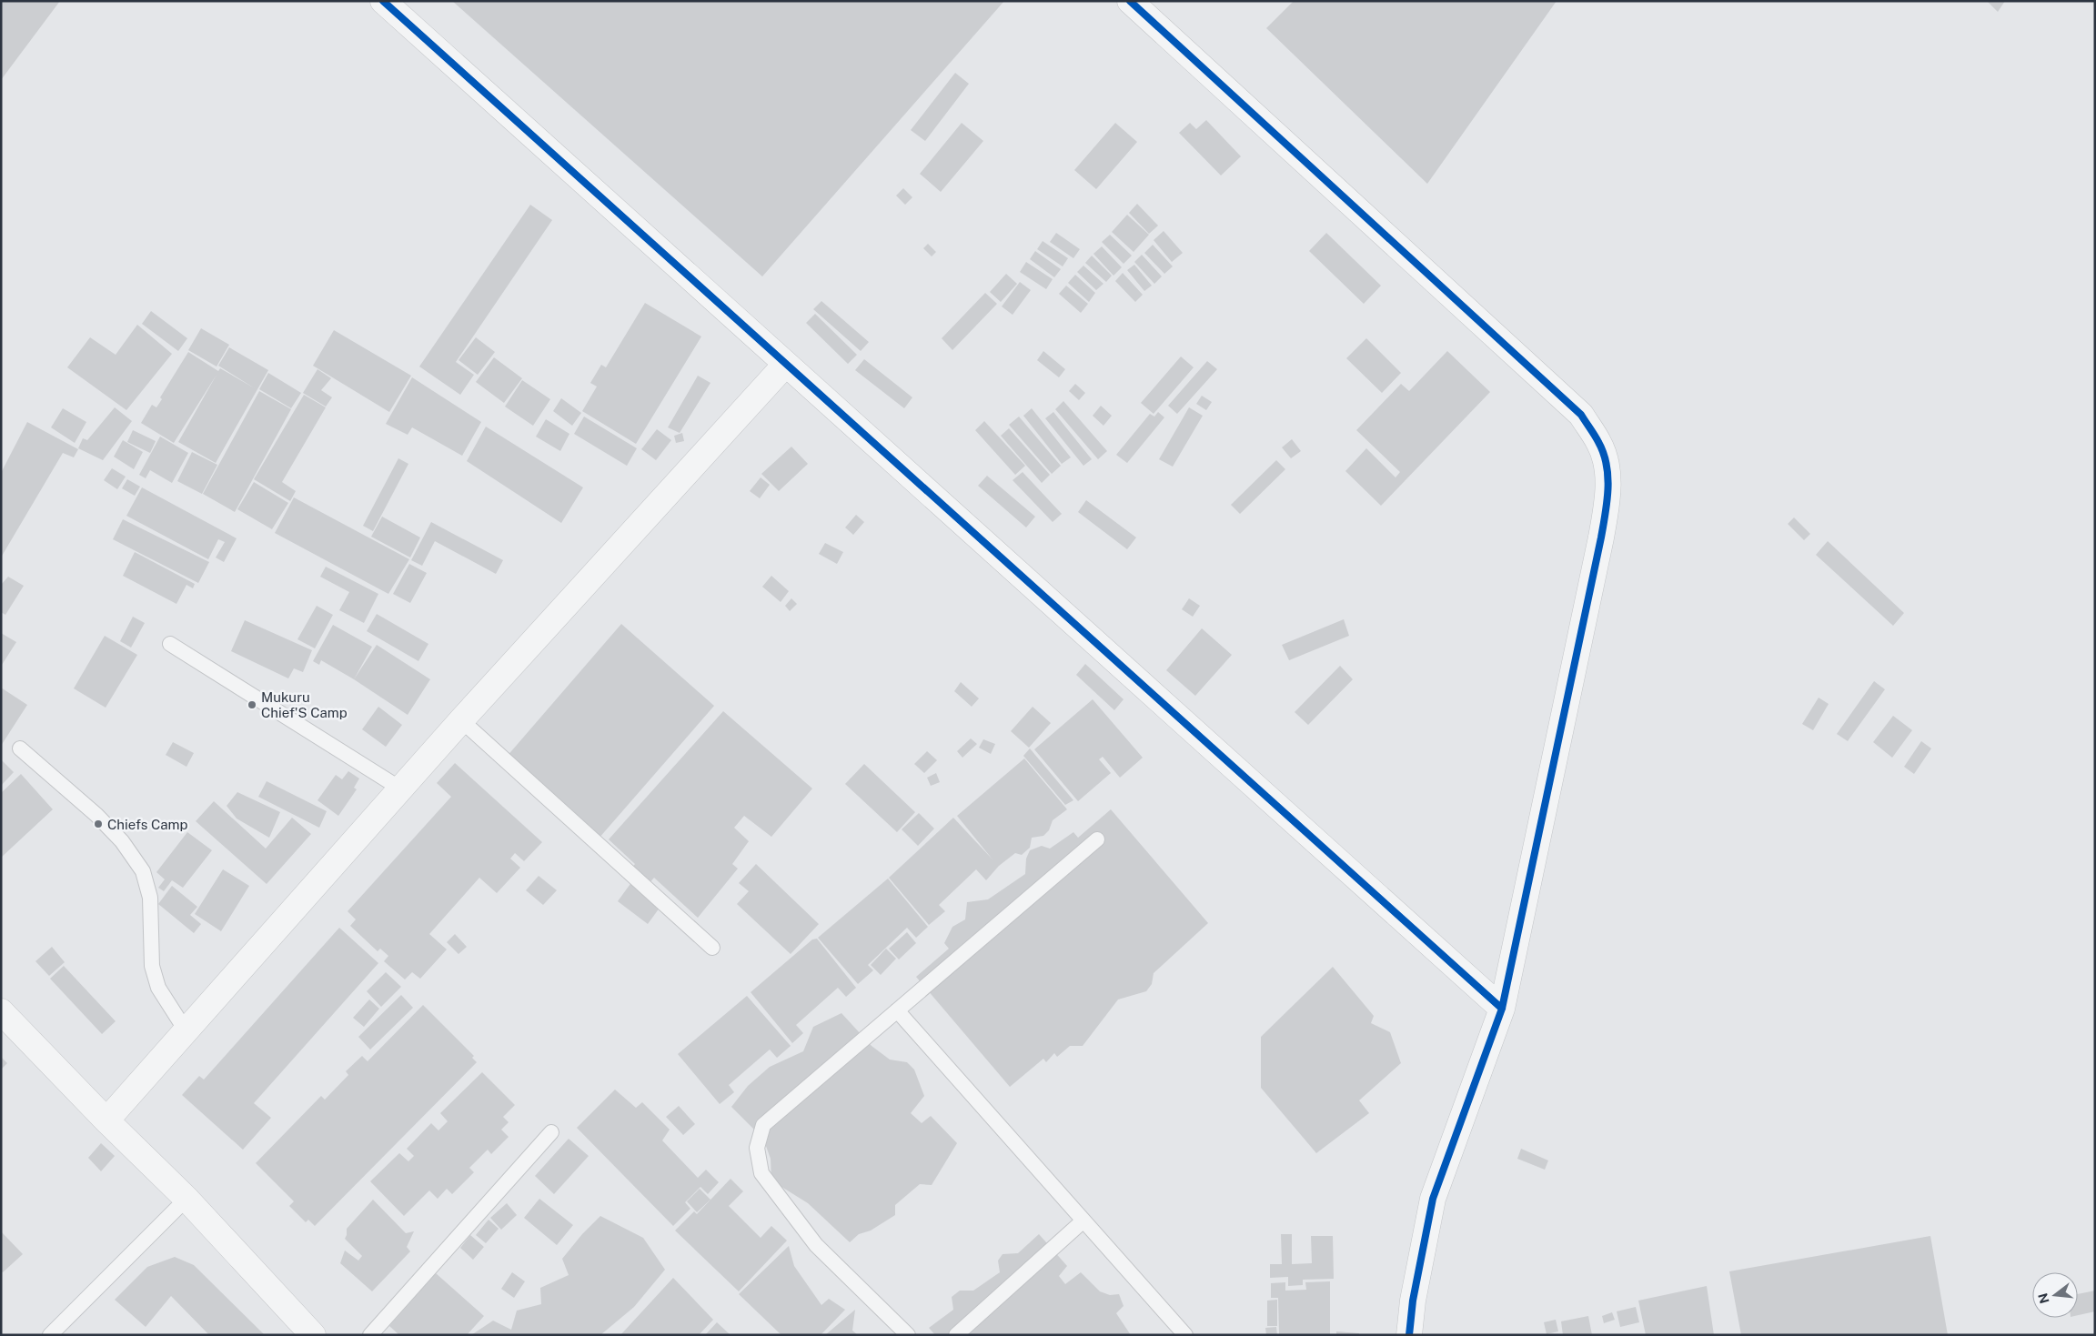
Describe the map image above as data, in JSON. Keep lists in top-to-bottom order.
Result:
{
  "places": ["Mukuru Chief'S Camp", "Chiefs Camp"],
  "north": "left"
}
